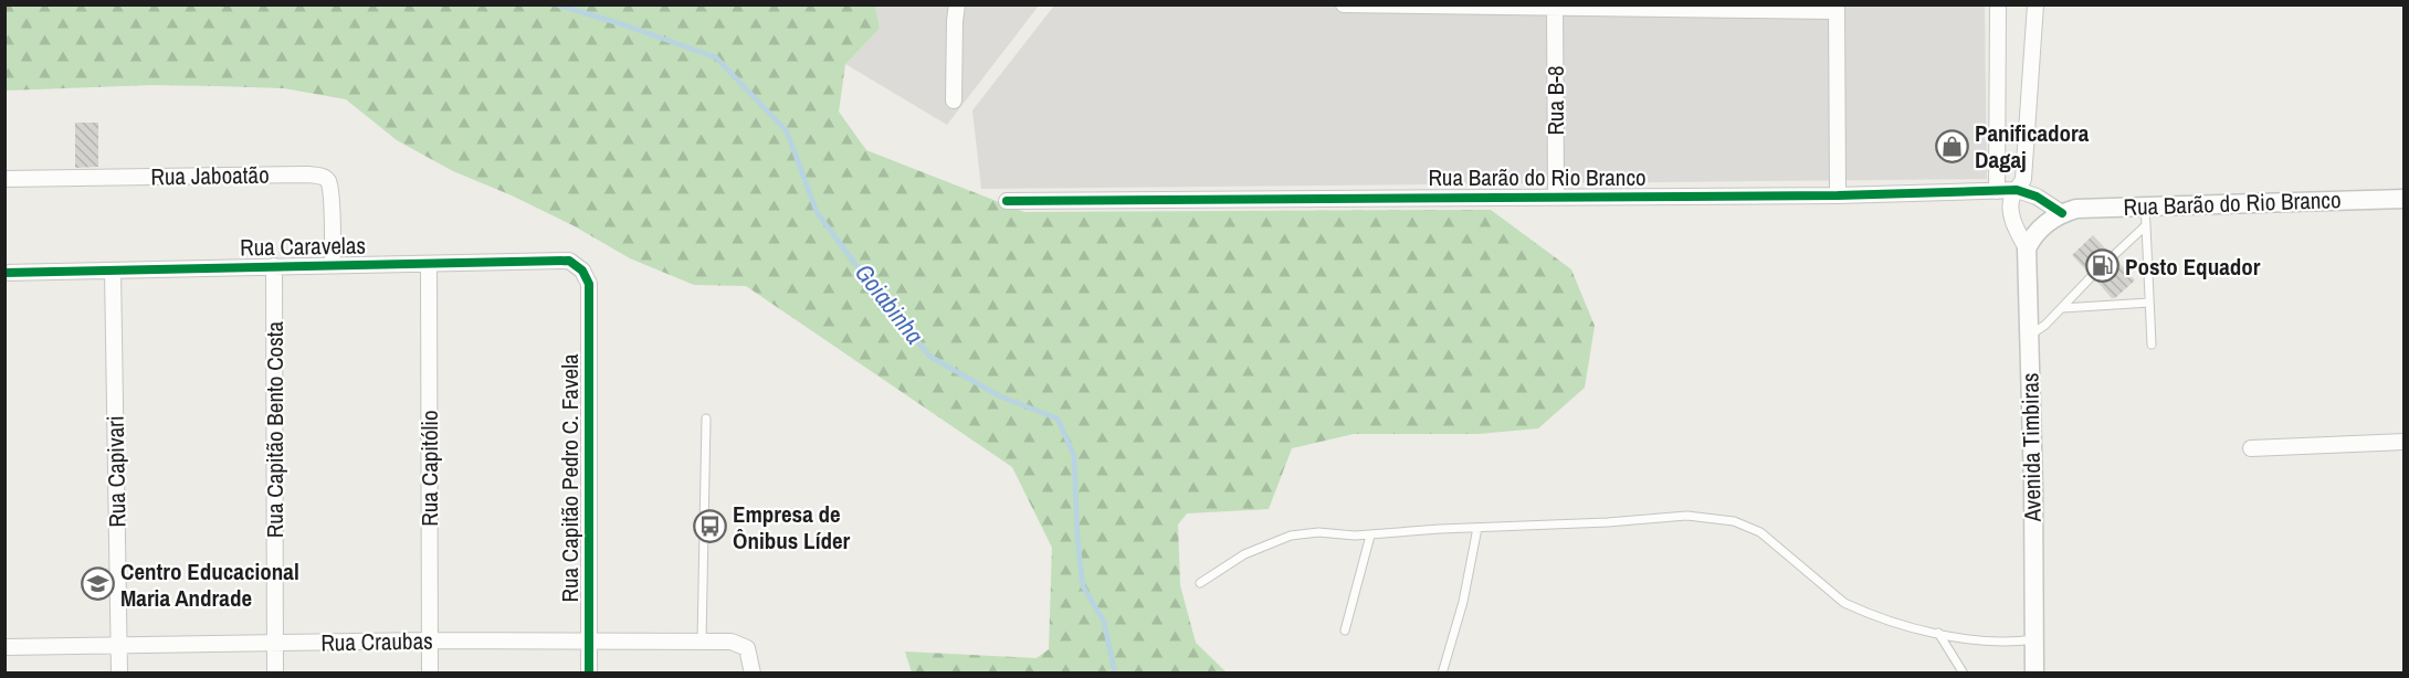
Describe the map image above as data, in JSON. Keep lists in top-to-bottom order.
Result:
{
  "streets": {
    "street": [
      "Rua B-8",
      "Rua Jaboatão",
      "Rua Barão do Rio Branco",
      "Rua Caravelas",
      "Rua Capitão Bento Costa",
      "Avenida Timbiras",
      "Rua Capitólio",
      "Rua Capivari",
      "Rua Capitão Pedro C. Favela",
      "Rua Craubas"
    ]
  },
  "crossings": [
    ["Rua B-8", "Rua Barão do Rio Branco"],
    ["Rua Jaboatão", "Rua Caravelas"],
    ["Rua Barão do Rio Branco", "Avenida Timbiras"],
    ["Rua Caravelas", "Rua Capitão Bento Costa"],
    ["Rua Caravelas", "Rua Capitólio"],
    ["Rua Caravelas", "Rua Capivari"],
    ["Rua Caravelas", "Rua Capitão Pedro C. Favela"],
    ["Rua Capitão Bento Costa", "Rua Craubas"],
    ["Rua Capitólio", "Rua Craubas"],
    ["Rua Capivari", "Rua Craubas"],
    ["Rua Capitão Pedro C. Favela", "Rua Craubas"]
  ],
  "water": ["Goiabinha"],
  "places": {
    "shop": ["Panificadora Dagaj"],
    "fuel station": ["Posto Equador"],
    "bus stop": ["Empresa de Ônibus Líder"],
    "school or university": ["Centro Educacional Maria Andrade"]
  }
}
